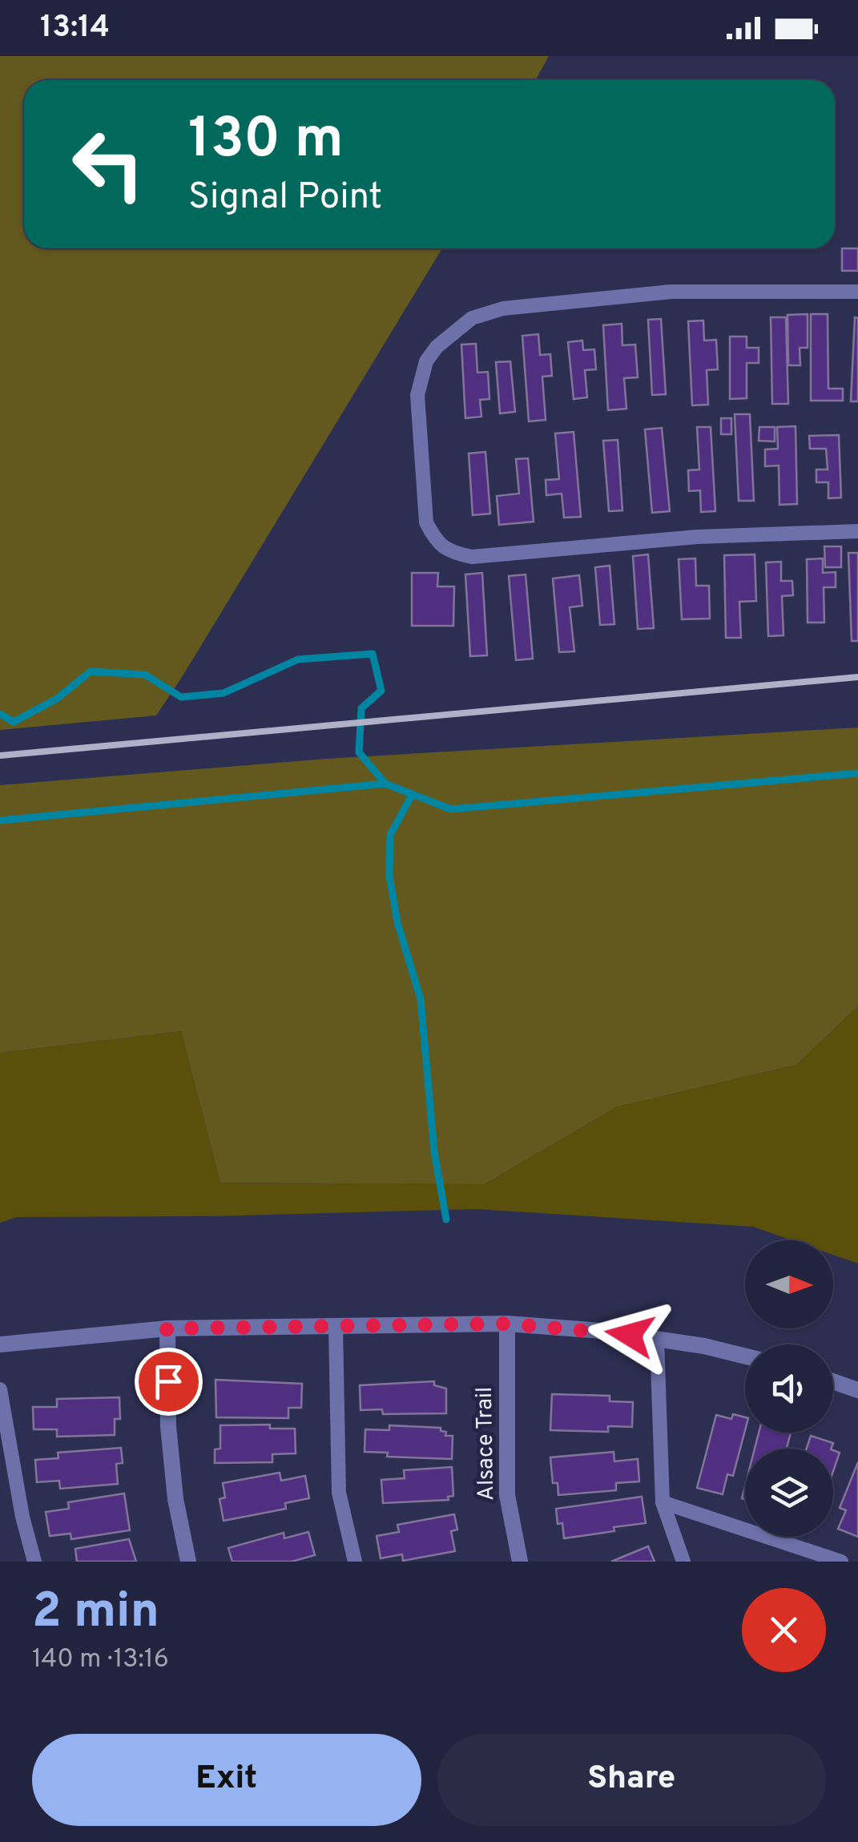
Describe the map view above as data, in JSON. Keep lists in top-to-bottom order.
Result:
{
  "streets": {
    "street": ["Alsace Trail"]
  },
  "north": "right",
  "page": {
    "status": "13:14",
    "turn": ["130 m", "Signal Point"],
    "heading": ["2 min", "140 m · 13:16"],
    "buttons": ["Exit", "Share"]
  }
}
